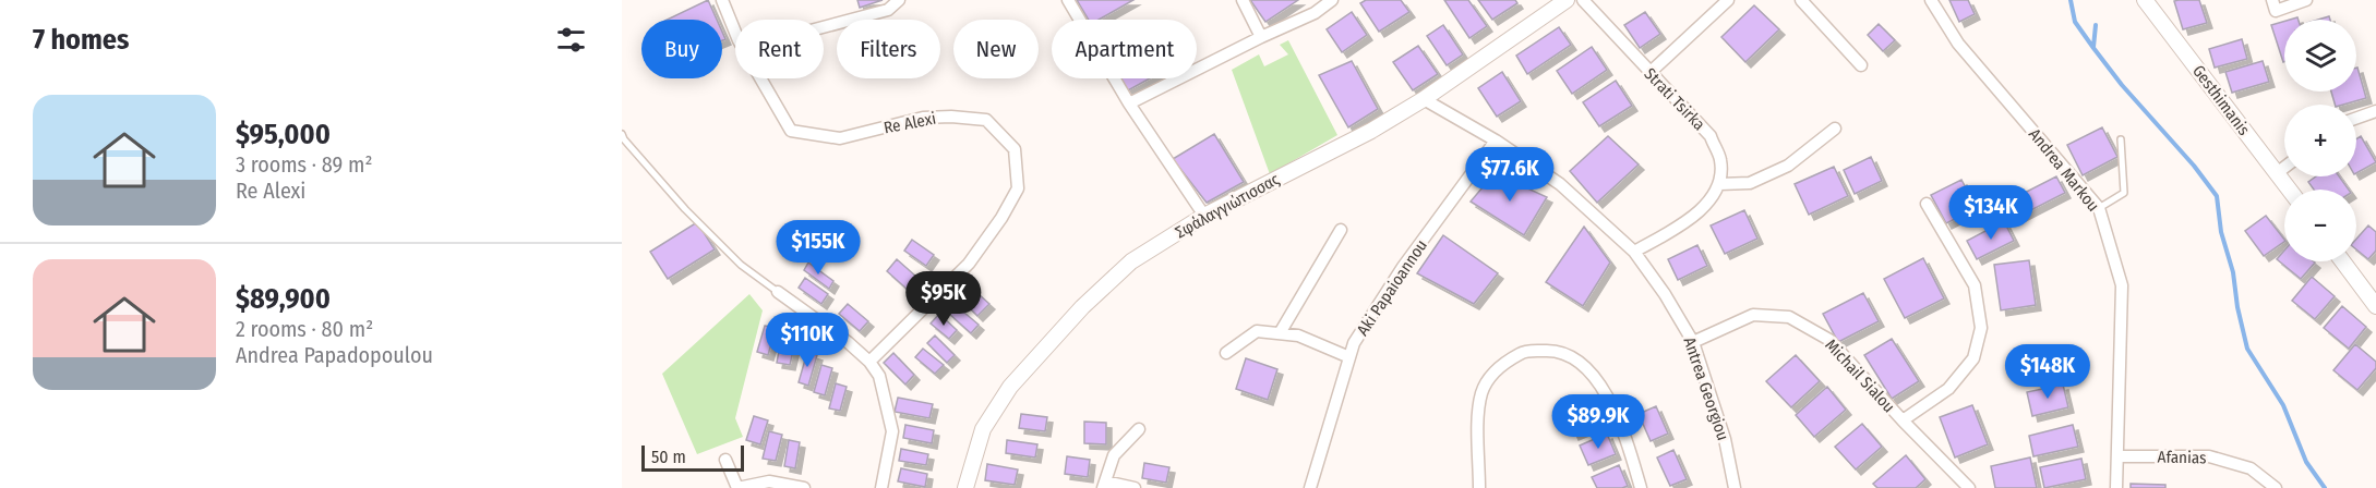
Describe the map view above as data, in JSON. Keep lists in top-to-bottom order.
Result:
{
  "streets": {
    "street": [
      "Strati Tsirka",
      "Gesthimanis",
      "Re Alexi",
      "Andrea Markou",
      "Σφάλαγγιώτισσας",
      "Aki Papaioannou",
      "Michail Sialou",
      "Antrea Georgiou",
      "Afanias"
    ]
  },
  "crossings": [
    ["Andrea Markou", "Afanias"],
    ["Σφάλαγγιώτισσας", "Antrea Georgiou"],
    ["Aki Papaioannou", "Antrea Georgiou"],
    ["Michail Sialou", "Antrea Georgiou"]
  ],
  "scale_bar": "50 m",
  "page": {
    "heading": "7 homes",
    "map_buttons": ["+", "−"],
    "chip": [
      "Buy",
      "Rent",
      "Filters",
      "New",
      "Apartment"
    ],
    "list": [
      {
        "name": "$95,000",
        "note": "3 rooms · 89 m² · Re Alexi"
      },
      {
        "name": "$89,900",
        "note": "2 rooms · 80 m² · Andrea Papadopoulou"
      }
    ],
    "price": [
      "$77.6K",
      "$134K",
      "$155K",
      "$95K",
      "$110K",
      "$148K",
      "$89.9K"
    ],
    "scale": "50 m"
  }
}
